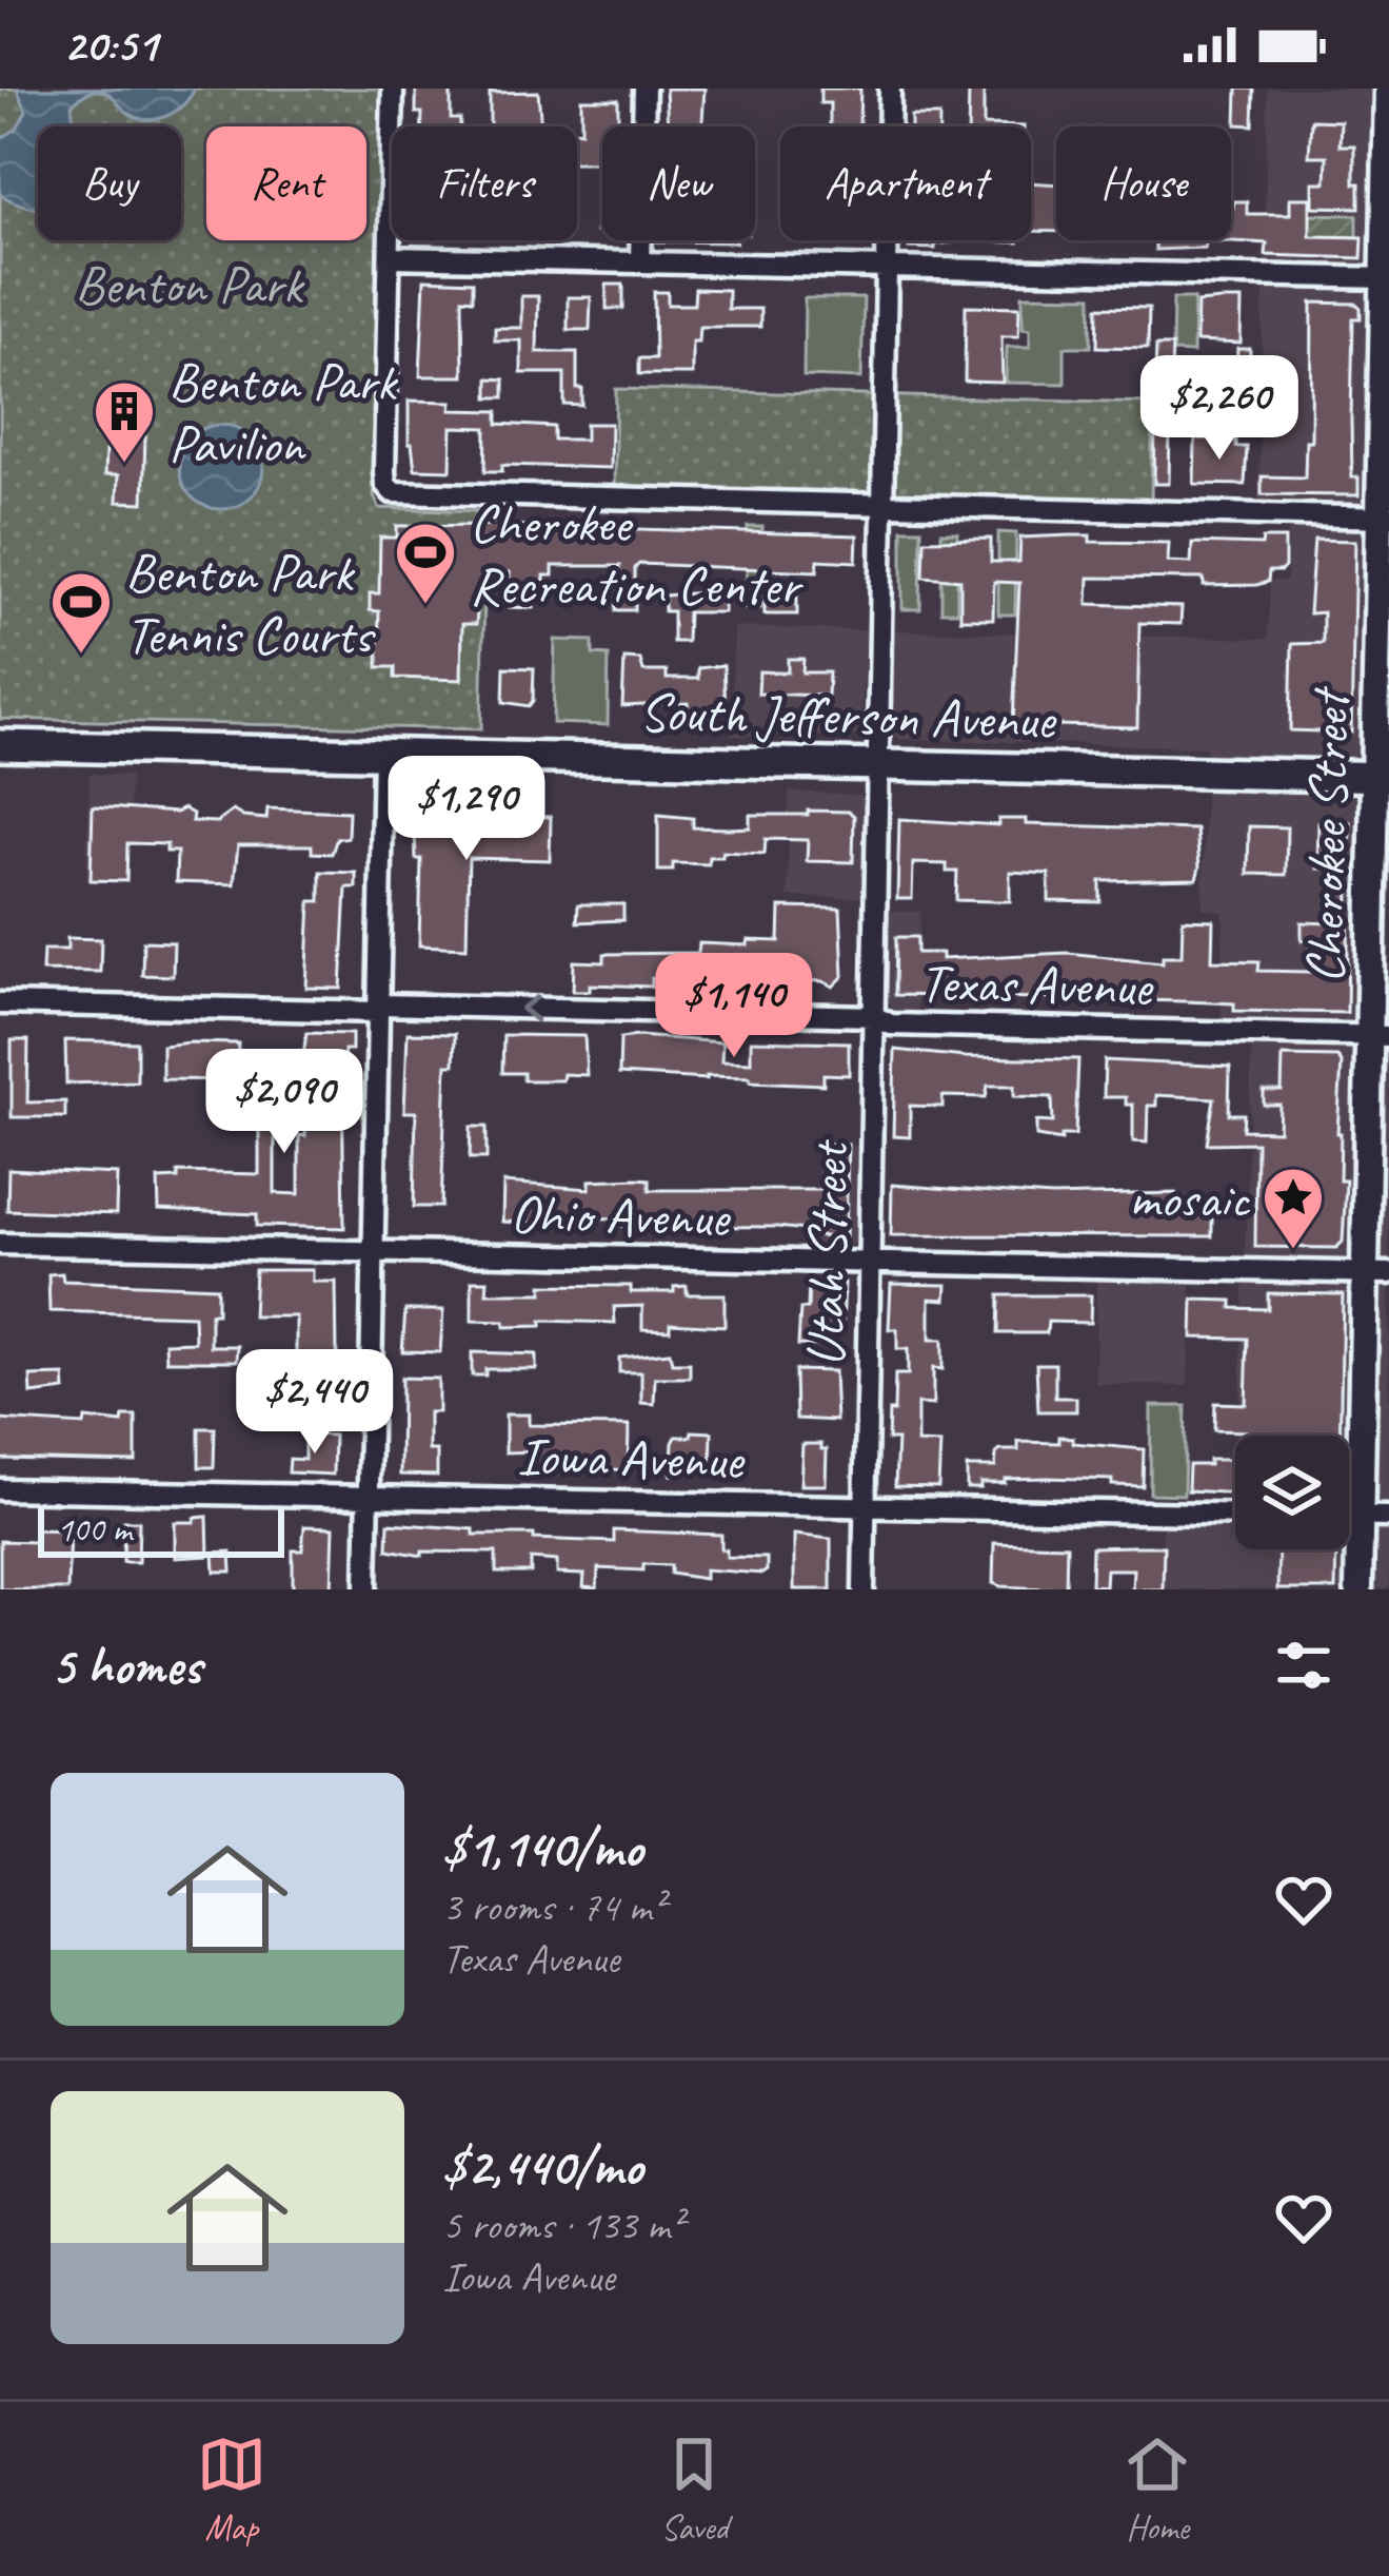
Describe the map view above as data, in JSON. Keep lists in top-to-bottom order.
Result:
{
  "streets": {
    "main road": ["South Jefferson Avenue"],
    "street": [
      "Cherokee Street",
      "Texas Avenue",
      "Ohio Avenue",
      "Utah Street",
      "Iowa Avenue"
    ]
  },
  "crossings": [
    ["South Jefferson Avenue", "Cherokee Street"],
    ["South Jefferson Avenue", "Utah Street"],
    ["Cherokee Street", "Texas Avenue"],
    ["Cherokee Street", "Ohio Avenue"],
    ["Texas Avenue", "Utah Street"],
    ["Ohio Avenue", "Utah Street"],
    ["Utah Street", "Iowa Avenue"]
  ],
  "one_way": ["Texas Avenue"],
  "parks": ["Benton Park"],
  "places": {
    "building": ["Benton Park Pavilion"],
    "sports": ["Cherokee Recreation Center", "Benton Park Tennis Courts"],
    "place": ["mosaic"]
  },
  "scale_bar": "100 m",
  "page": {
    "status": "20:51",
    "chip": [
      "Buy",
      "Rent",
      "Filters",
      "New",
      "Apartment",
      "House"
    ],
    "price": [
      "$2,260",
      "$1,290",
      "$1,140",
      "$2,090",
      "$2,440"
    ],
    "scale": "100 m",
    "heading": "5 homes",
    "list": [
      {
        "name": "$1,140/mo",
        "note": "3 rooms · 74 m² · Texas Avenue"
      },
      {
        "name": "$2,440/mo",
        "note": "5 rooms · 133 m² · Iowa Avenue"
      }
    ],
    "tabs": ["Map", "Saved", "Home"]
  }
}
